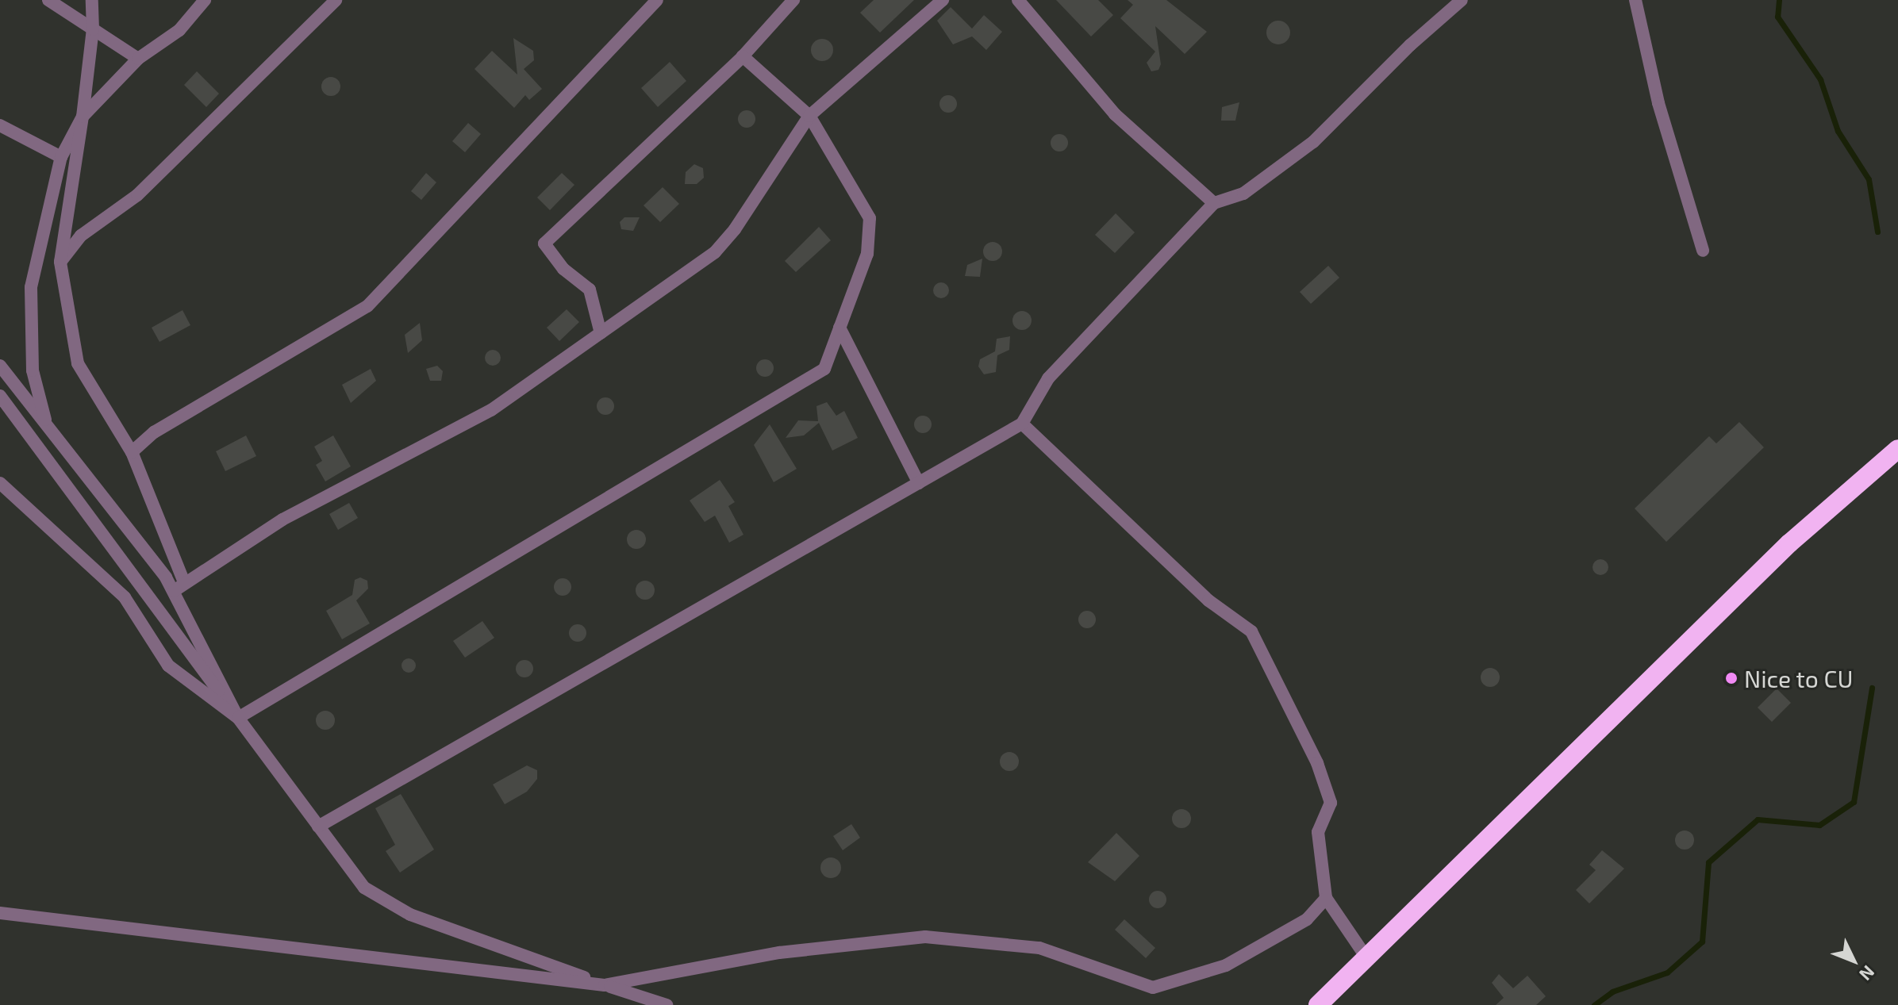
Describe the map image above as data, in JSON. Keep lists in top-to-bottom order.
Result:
{
  "places": ["Nice to CU"],
  "north": "bottom right"
}
